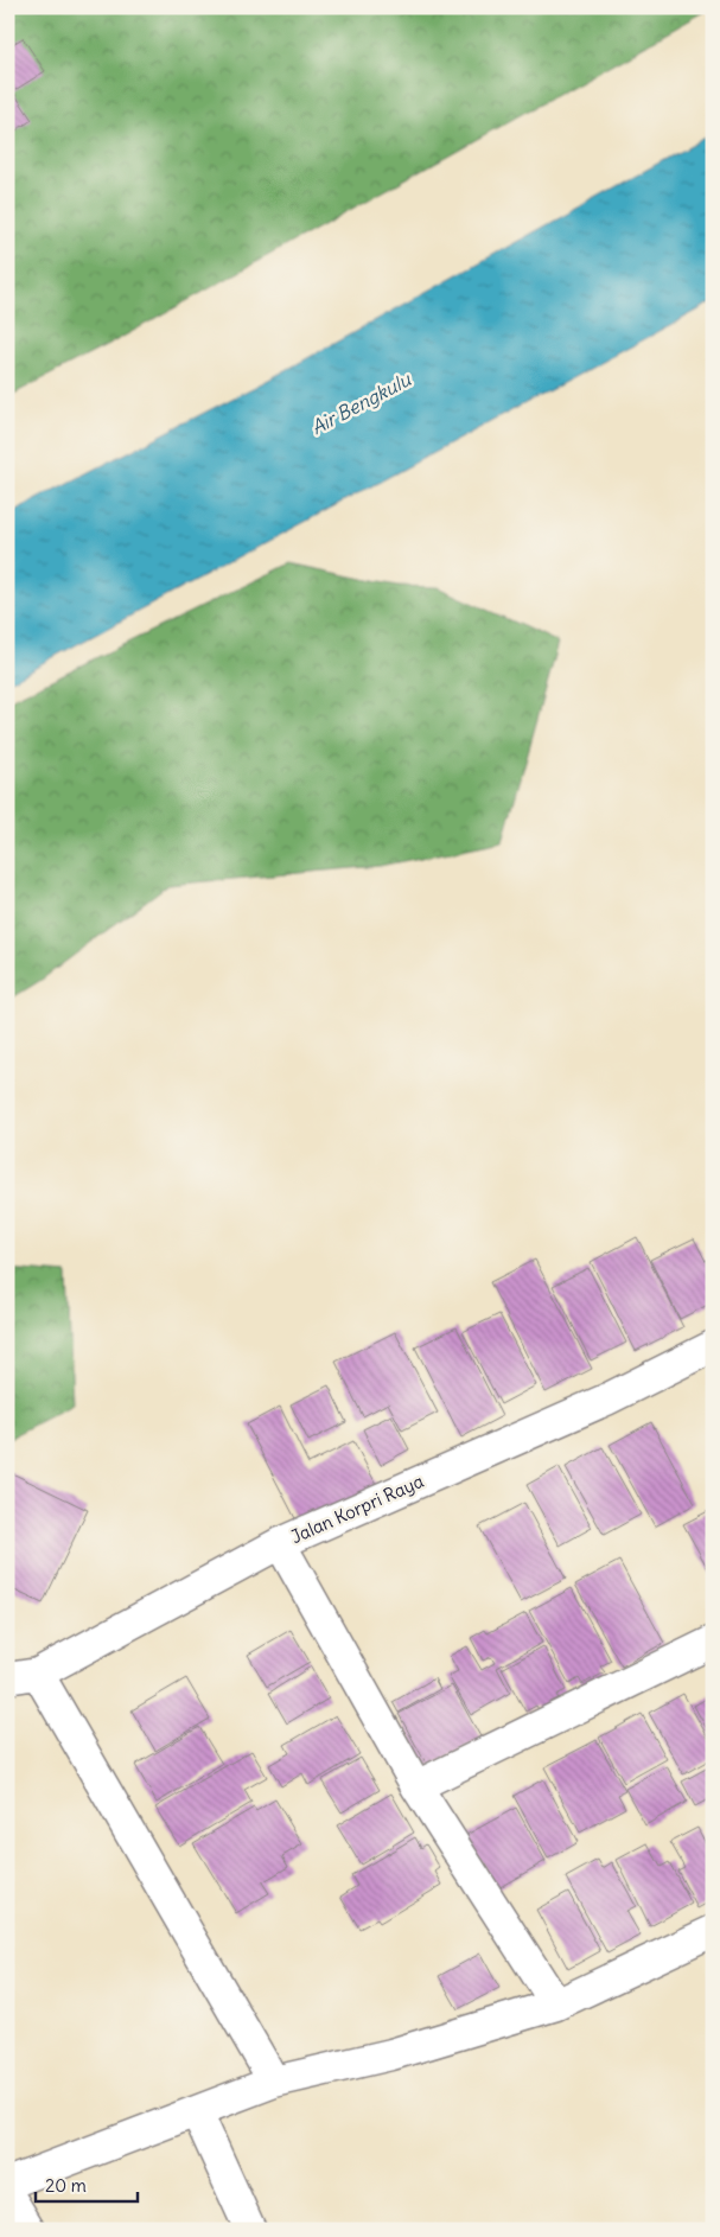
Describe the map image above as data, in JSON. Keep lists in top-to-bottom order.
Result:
{
  "streets": {
    "street": ["Jalan Korpri Raya"]
  },
  "water": ["Air Bengkulu"],
  "scale_bar": "20 m"
}
